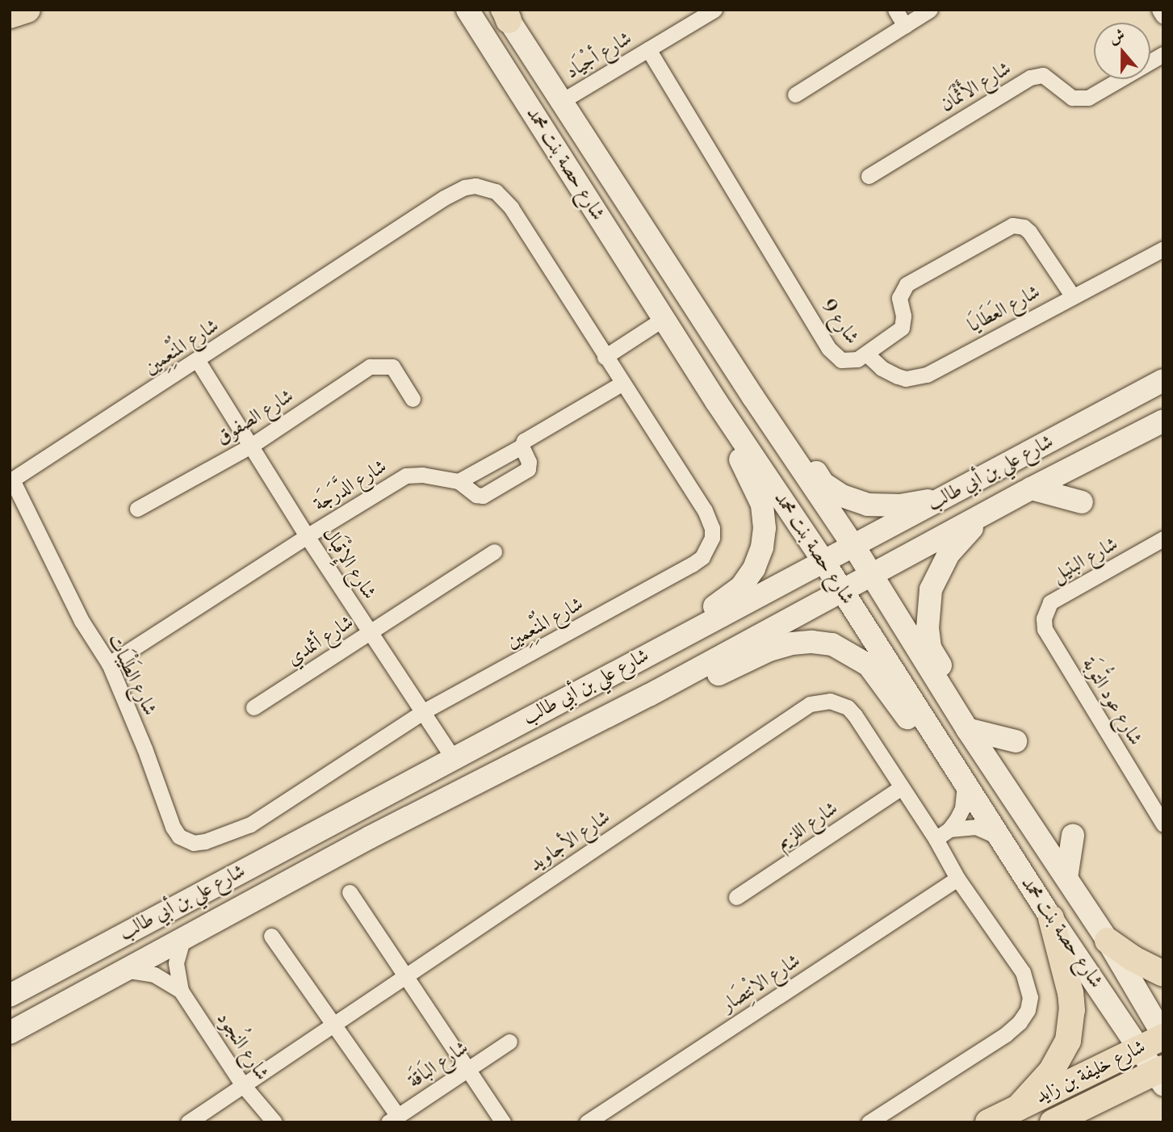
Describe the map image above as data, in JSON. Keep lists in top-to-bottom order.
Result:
{
  "streets": {
    "main road": ["شارع حصة بنت محمد", "شارع علي بن أبي طالب", "شارع خليفة بن زايد"],
    "street": [
      "شارع أجْيَاد",
      "شارع الأَثْمَان",
      "شارع العَطَايَا",
      "شارع 9",
      "شارع المُنْعِمِين",
      "شارع الصفوق",
      "شارع الدَّرَجَة",
      "شارع البتيل",
      "شارع الإِقْبَال",
      "شارع أثمدي",
      "شارع الطَيْبَات",
      "شارع عود التُّوبَة",
      "شارع اللزيم",
      "شارع الأجاويد",
      "شارع الانْتِصَار",
      "شارع النُجود",
      "شارع البَاقَة"
    ]
  },
  "crossings": [
    ["شارع أجْيَاد", "شارع حصة بنت محمد"],
    ["شارع أجْيَاد", "شارع 9"],
    ["شارع حصة بنت محمد", "شارع علي بن أبي طالب"],
    ["شارع حصة بنت محمد", "شارع خليفة بن زايد"],
    ["شارع العَطَايَا", "شارع 9"],
    ["شارع المُنْعِمِين", "شارع الإِقْبَال"],
    ["شارع المُنْعِمِين", "شارع الطَيْبَات"],
    ["شارع الصفوق", "شارع الإِقْبَال"],
    ["شارع علي بن أبي طالب", "شارع الإِقْبَال"],
    ["شارع علي بن أبي طالب", "شارع النُجود"],
    ["شارع الدَّرَجَة", "شارع الإِقْبَال"],
    ["شارع الدَّرَجَة", "شارع الطَيْبَات"],
    ["شارع البتيل", "شارع عود التُّوبَة"],
    ["شارع الإِقْبَال", "شارع أثمدي"],
    ["شارع اللزيم", "شارع الأجاويد"],
    ["شارع الأجاويد", "شارع الانْتِصَار"],
    ["شارع الأجاويد", "شارع النُجود"]
  ],
  "north": "top"
}
